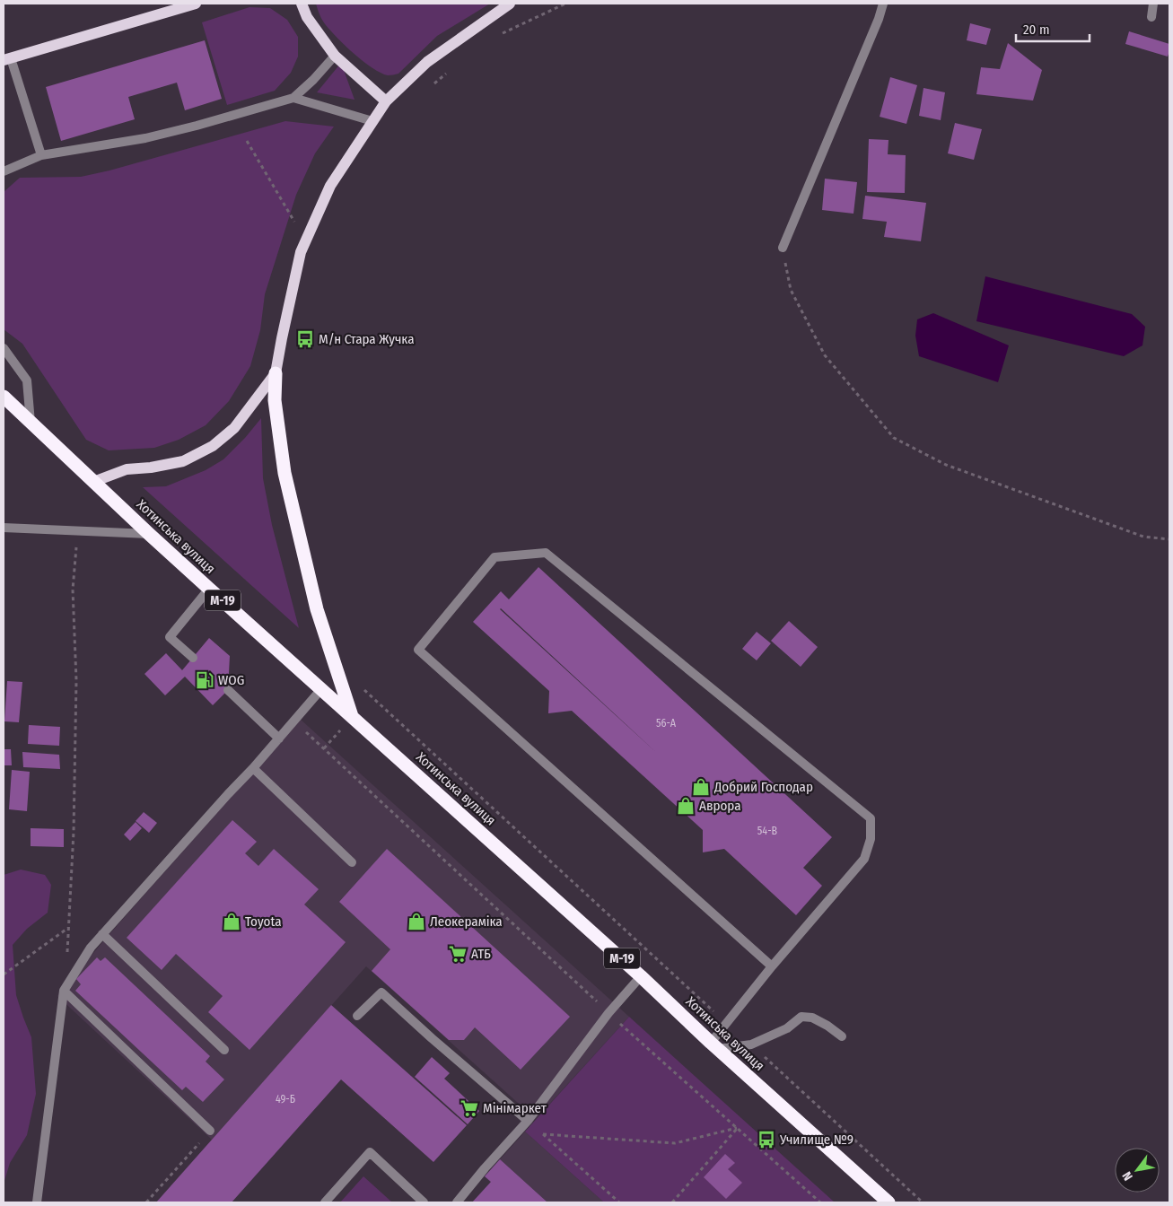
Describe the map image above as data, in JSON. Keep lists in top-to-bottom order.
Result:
{
  "streets": {
    "highway": ["Хотинська вулиця", "М-19"]
  },
  "places": {
    "bus stop": ["М/н Стара Жучка", "Училище №9"],
    "fuel station": ["WOG"],
    "shop": [
      "Добрий Господар",
      "Аврора",
      "Toyota",
      "Леокераміка"
    ],
    "supermarket": ["АТБ", "Мінімаркет"]
  },
  "house_numbers": ["56-А", "54-В", "49-Б"],
  "scale_bar": "20 m",
  "north": "bottom left"
}
